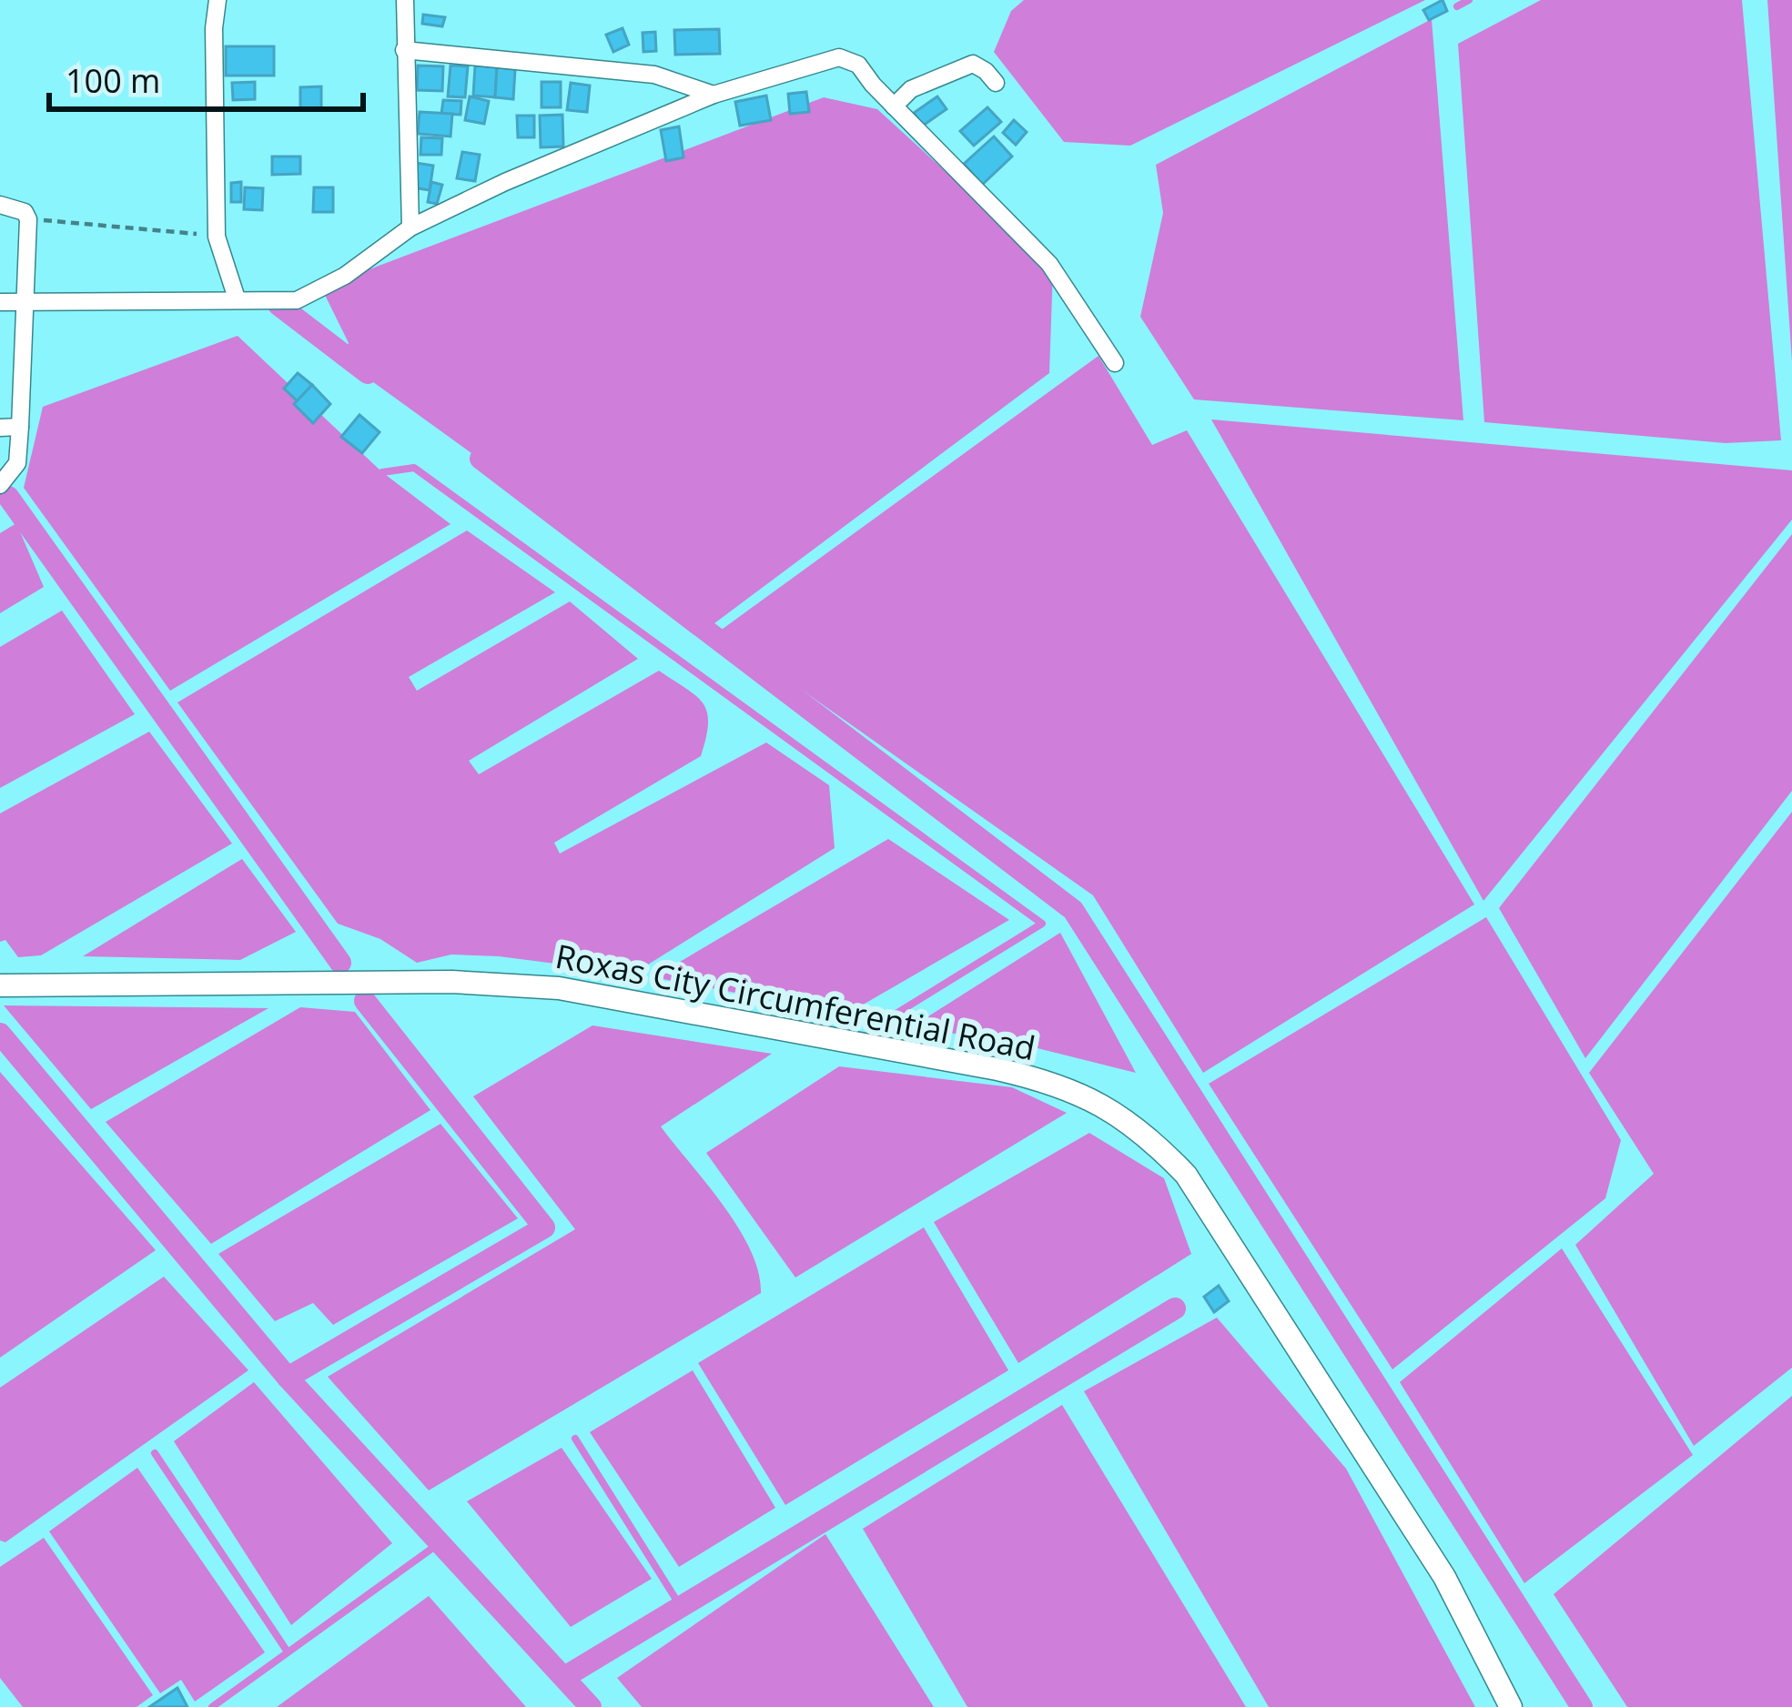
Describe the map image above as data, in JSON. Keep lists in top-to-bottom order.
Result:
{
  "streets": {
    "main road": ["Roxas City Circumferential Road"]
  },
  "scale_bar": "100 m"
}
